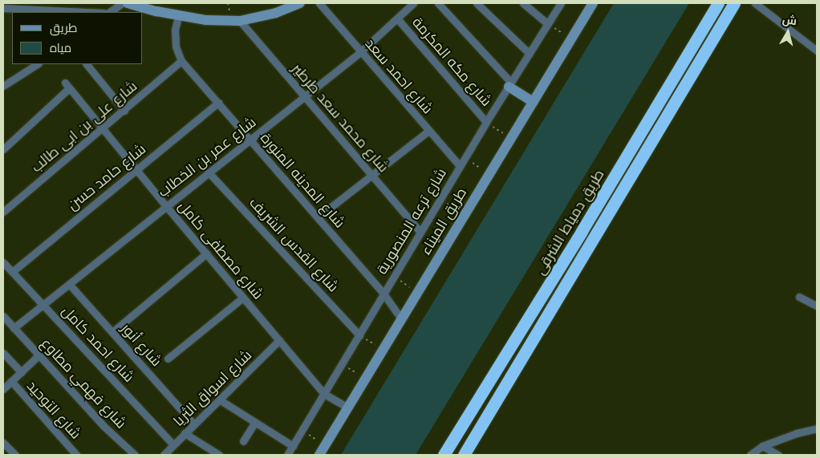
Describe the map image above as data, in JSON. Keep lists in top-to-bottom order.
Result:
{
  "streets": {
    "highway": ["طريق دمياط الشرقى"],
    "street": [
      "شارع مكه المكرمة",
      "شارع احمد سعد",
      "شارع محمد سعد طرطير",
      "شارع على بن ابى طالب",
      "شارع عمر بن الخطاب",
      "شارع حامد حسن",
      "شارع المدينه المنورة",
      "شارع ترعه المنصورية",
      "طريق الميناء",
      "شارع القدس الشريف",
      "شارع مصطفى كامل",
      "شارع احمد كامل",
      "شارع أنور",
      "شارع فهمي مطاوع",
      "شارع اسواق الثريا",
      "شارع التوحيد"
    ]
  },
  "crossings": [
    ["شارع مكه المكرمة", "شارع عمر بن الخطاب"],
    ["شارع مكه المكرمة", "شارع ترعه المنصورية"],
    ["شارع احمد سعد", "شارع عمر بن الخطاب"],
    ["شارع احمد سعد", "شارع ترعه المنصورية"],
    ["شارع محمد سعد طرطير", "شارع عمر بن الخطاب"],
    ["شارع محمد سعد طرطير", "شارع ترعه المنصورية"],
    ["شارع على بن ابى طالب", "شارع المدينه المنورة"],
    ["شارع على بن ابى طالب", "شارع مصطفى كامل"],
    ["شارع عمر بن الخطاب", "شارع المدينه المنورة"],
    ["شارع عمر بن الخطاب", "شارع القدس الشريف"],
    ["شارع عمر بن الخطاب", "شارع مصطفى كامل"],
    ["شارع عمر بن الخطاب", "شارع احمد كامل"],
    ["شارع عمر بن الخطاب", "شارع أنور"],
    ["شارع عمر بن الخطاب", "شارع فهمي مطاوع"],
    ["شارع حامد حسن", "شارع المدينه المنورة"],
    ["شارع حامد حسن", "شارع مصطفى كامل"],
    ["شارع حامد حسن", "شارع احمد كامل"],
    ["شارع المدينه المنورة", "شارع ترعه المنصورية"],
    ["شارع المدينه المنورة", "طريق الميناء"],
    ["شارع ترعه المنصورية", "شارع القدس الشريف"],
    ["شارع ترعه المنصورية", "شارع مصطفى كامل"],
    ["طريق الميناء", "شارع مصطفى كامل"],
    ["شارع مصطفى كامل", "شارع اسواق الثريا"],
    ["شارع احمد كامل", "شارع اسواق الثريا"],
    ["شارع أنور", "شارع اسواق الثريا"]
  ],
  "legend": ["طريق", "مياه"],
  "north": "top"
}
